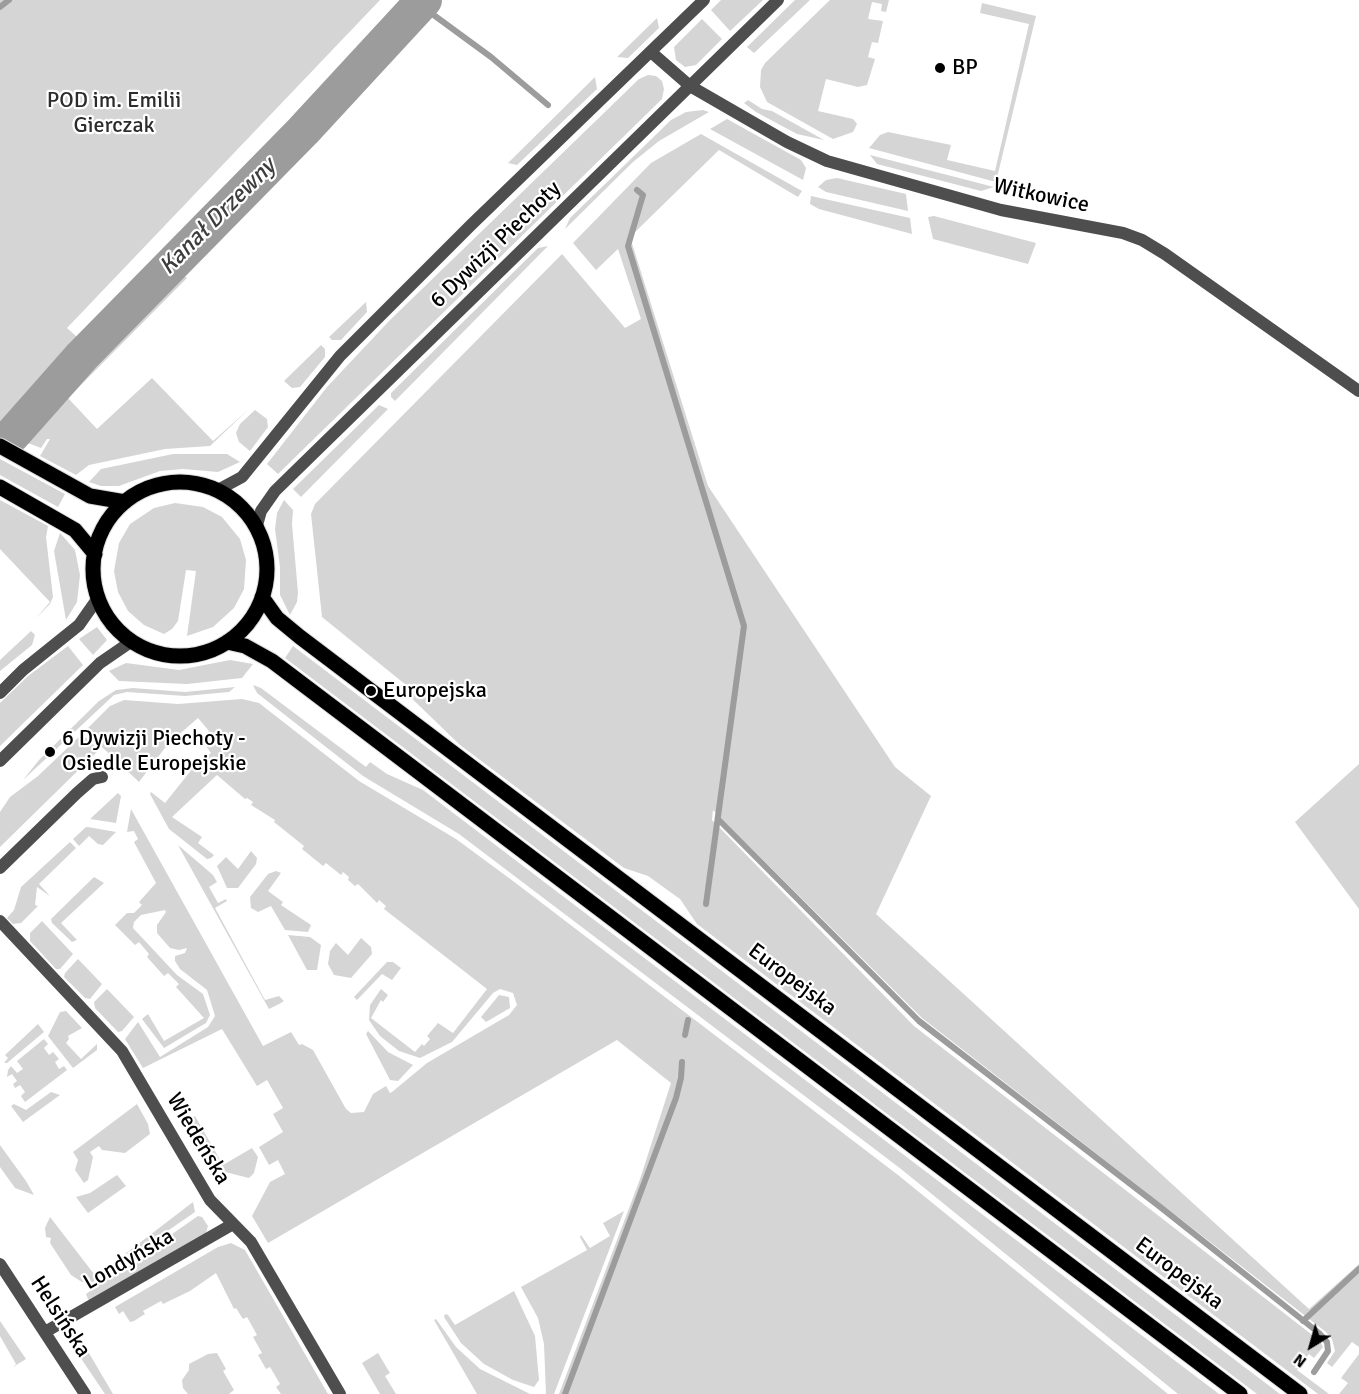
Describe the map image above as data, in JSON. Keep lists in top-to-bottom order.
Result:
{
  "streets": {
    "main road": ["Europejska"],
    "street": [
      "Witkowice",
      "6 Dywizji Piechoty",
      "Wiedeńska",
      "Londyńska",
      "Helsińska"
    ]
  },
  "crossings": [
    ["Witkowice", "6 Dywizji Piechoty"],
    ["6 Dywizji Piechoty", "Europejska"],
    ["Wiedeńska", "Londyńska"],
    ["Londyńska", "Helsińska"]
  ],
  "water": ["Kanał Drzewny"],
  "parks": ["POD im. Emilii Gierczak"],
  "places": ["BP", "Europejska", "6 Dywizji Piechoty - Osiedle Europejskie"],
  "north": "bottom left"
}
